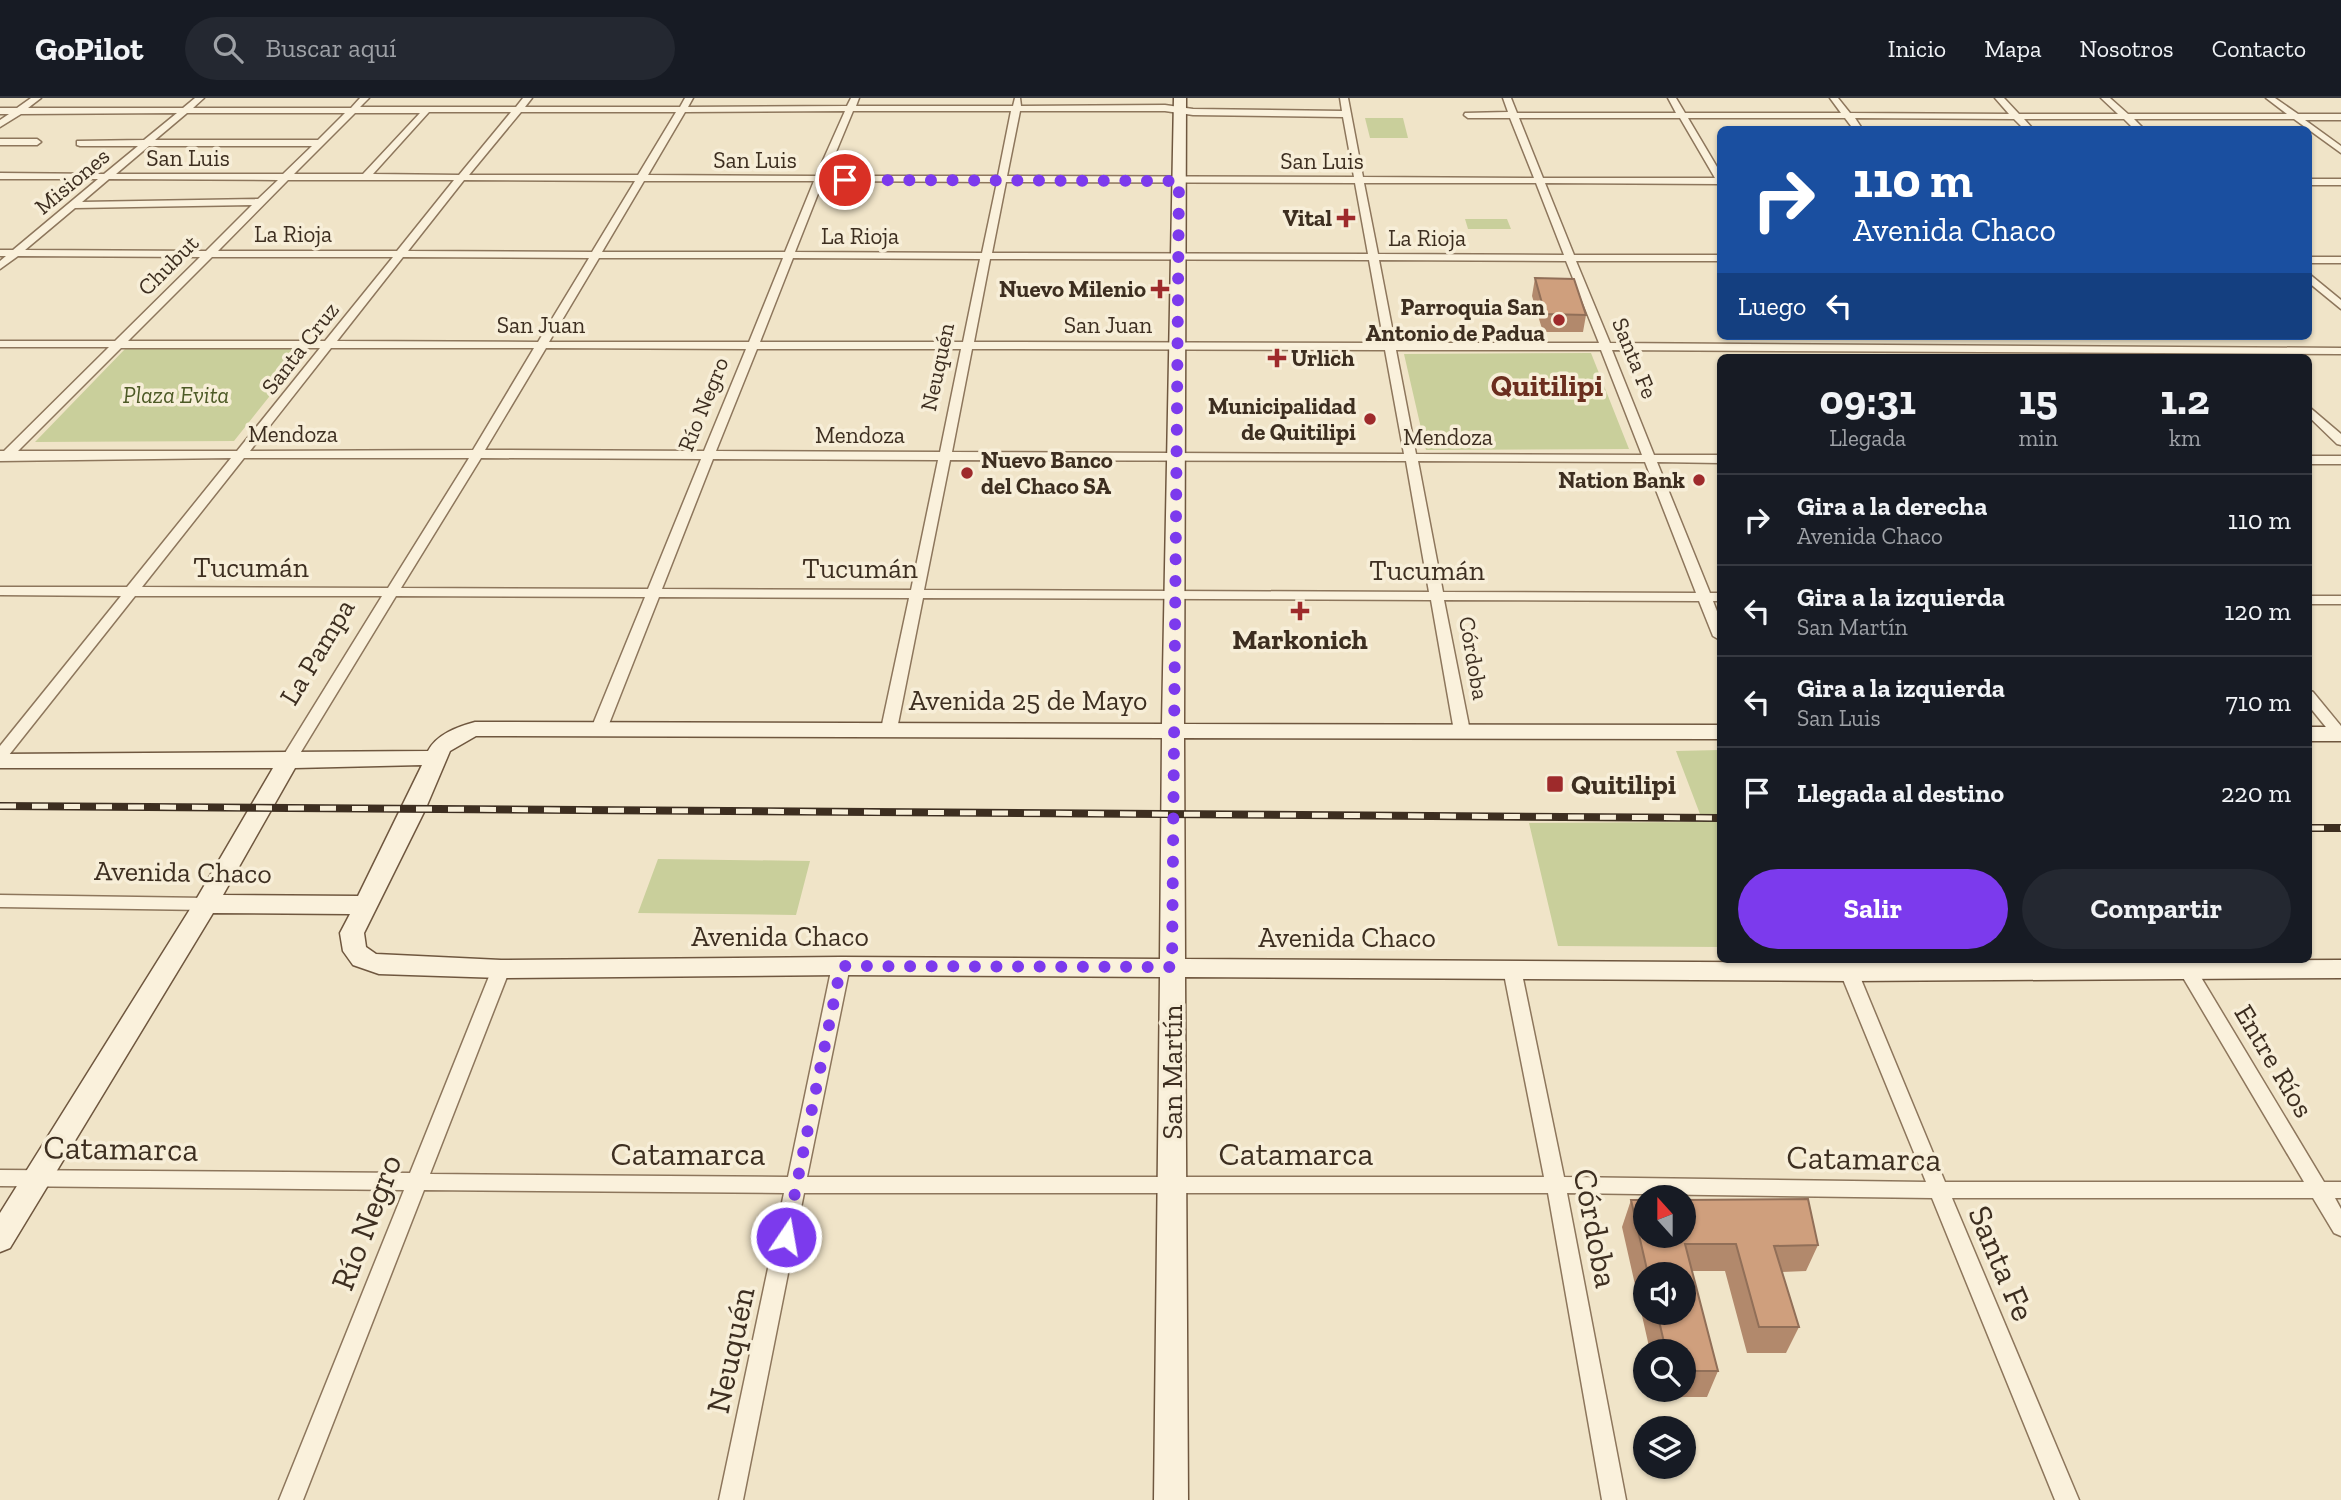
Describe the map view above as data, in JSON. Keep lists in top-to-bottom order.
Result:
{
  "streets": {
    "street": [
      "San Luis",
      "Misiones",
      "La Rioja",
      "Chubut",
      "San Juan",
      "Santa Cruz",
      "Santa Fe",
      "Neuquén",
      "Río Negro",
      "Mendoza",
      "Tucumán",
      "La Pampa",
      "Córdoba",
      "Avenida 25 de Mayo",
      "Avenida Chaco",
      "Entre Ríos",
      "San Martín",
      "Catamarca"
    ]
  },
  "crossings": [
    ["San Luis", "Misiones"],
    ["San Luis", "Chubut"],
    ["San Luis", "Santa Cruz"],
    ["San Luis", "Santa Fe"],
    ["San Luis", "Neuquén"],
    ["San Luis", "Río Negro"],
    ["San Luis", "La Pampa"],
    ["San Luis", "Córdoba"],
    ["San Luis", "San Martín"],
    ["Misiones", "La Rioja"],
    ["La Rioja", "Chubut"],
    ["La Rioja", "Santa Cruz"],
    ["La Rioja", "Santa Fe"],
    ["La Rioja", "Neuquén"],
    ["La Rioja", "Río Negro"],
    ["La Rioja", "La Pampa"],
    ["La Rioja", "Córdoba"],
    ["La Rioja", "San Martín"],
    ["Chubut", "San Juan"],
    ["Chubut", "Mendoza"],
    ["San Juan", "Santa Cruz"],
    ["San Juan", "Santa Fe"],
    ["San Juan", "Neuquén"],
    ["San Juan", "Río Negro"],
    ["San Juan", "La Pampa"],
    ["San Juan", "Córdoba"],
    ["San Juan", "San Martín"],
    ["Santa Cruz", "Mendoza"],
    ["Santa Cruz", "Tucumán"],
    ["Santa Fe", "Mendoza"],
    ["Santa Fe", "Tucumán"],
    ["Santa Fe", "Avenida Chaco"],
    ["Santa Fe", "Catamarca"],
    ["Neuquén", "Mendoza"],
    ["Neuquén", "Tucumán"],
    ["Neuquén", "Avenida 25 de Mayo"],
    ["Neuquén", "Avenida Chaco"],
    ["Neuquén", "Catamarca"],
    ["Río Negro", "Mendoza"],
    ["Río Negro", "Tucumán"],
    ["Río Negro", "Avenida 25 de Mayo"],
    ["Río Negro", "Avenida Chaco"],
    ["Río Negro", "Catamarca"],
    ["Mendoza", "La Pampa"],
    ["Mendoza", "Córdoba"],
    ["Mendoza", "San Martín"],
    ["Tucumán", "La Pampa"],
    ["Tucumán", "Córdoba"],
    ["Tucumán", "San Martín"],
    ["La Pampa", "Avenida Chaco"],
    ["La Pampa", "Catamarca"],
    ["Córdoba", "Avenida 25 de Mayo"],
    ["Córdoba", "Avenida Chaco"],
    ["Córdoba", "Catamarca"],
    ["Avenida 25 de Mayo", "San Martín"],
    ["Avenida Chaco", "Entre Ríos"],
    ["Avenida Chaco", "San Martín"],
    ["Entre Ríos", "Catamarca"],
    ["San Martín", "Catamarca"]
  ],
  "districts": ["Quitilipi"],
  "parks": ["Plaza Evita"],
  "places": {
    "health": [
      "Vital",
      "Nuevo Milenio",
      "Urlich",
      "Markonich"
    ],
    "other": [
      "Parroquia San Antonio de Padua",
      "Municipalidad de Quitilipi",
      "Nuevo Banco del Chaco SA",
      "Nation Bank"
    ],
    "transit": ["Quitilipi"]
  },
  "north": "top",
  "page": {
    "header": "GoPilot",
    "search": "Buscar aquí",
    "nav": [
      "Inicio",
      "Mapa",
      "Nosotros",
      "Contacto"
    ],
    "turn": ["110 m", "Avenida Chaco"],
    "then": "Luego",
    "eta": [
      "09:31",
      "Llegada",
      "15",
      "min",
      "1.2",
      "km"
    ],
    "list": [
      {
        "name": "Gira a la derecha",
        "note": "Avenida Chaco",
        "value": "110 m"
      },
      {
        "name": "Gira a la izquierda",
        "note": "San Martín",
        "value": "120 m"
      },
      {
        "name": "Gira a la izquierda",
        "note": "San Luis",
        "value": "710 m"
      },
      {
        "name": "Llegada al destino",
        "value": "220 m"
      }
    ],
    "buttons": ["Salir", "Compartir"]
  }
}
